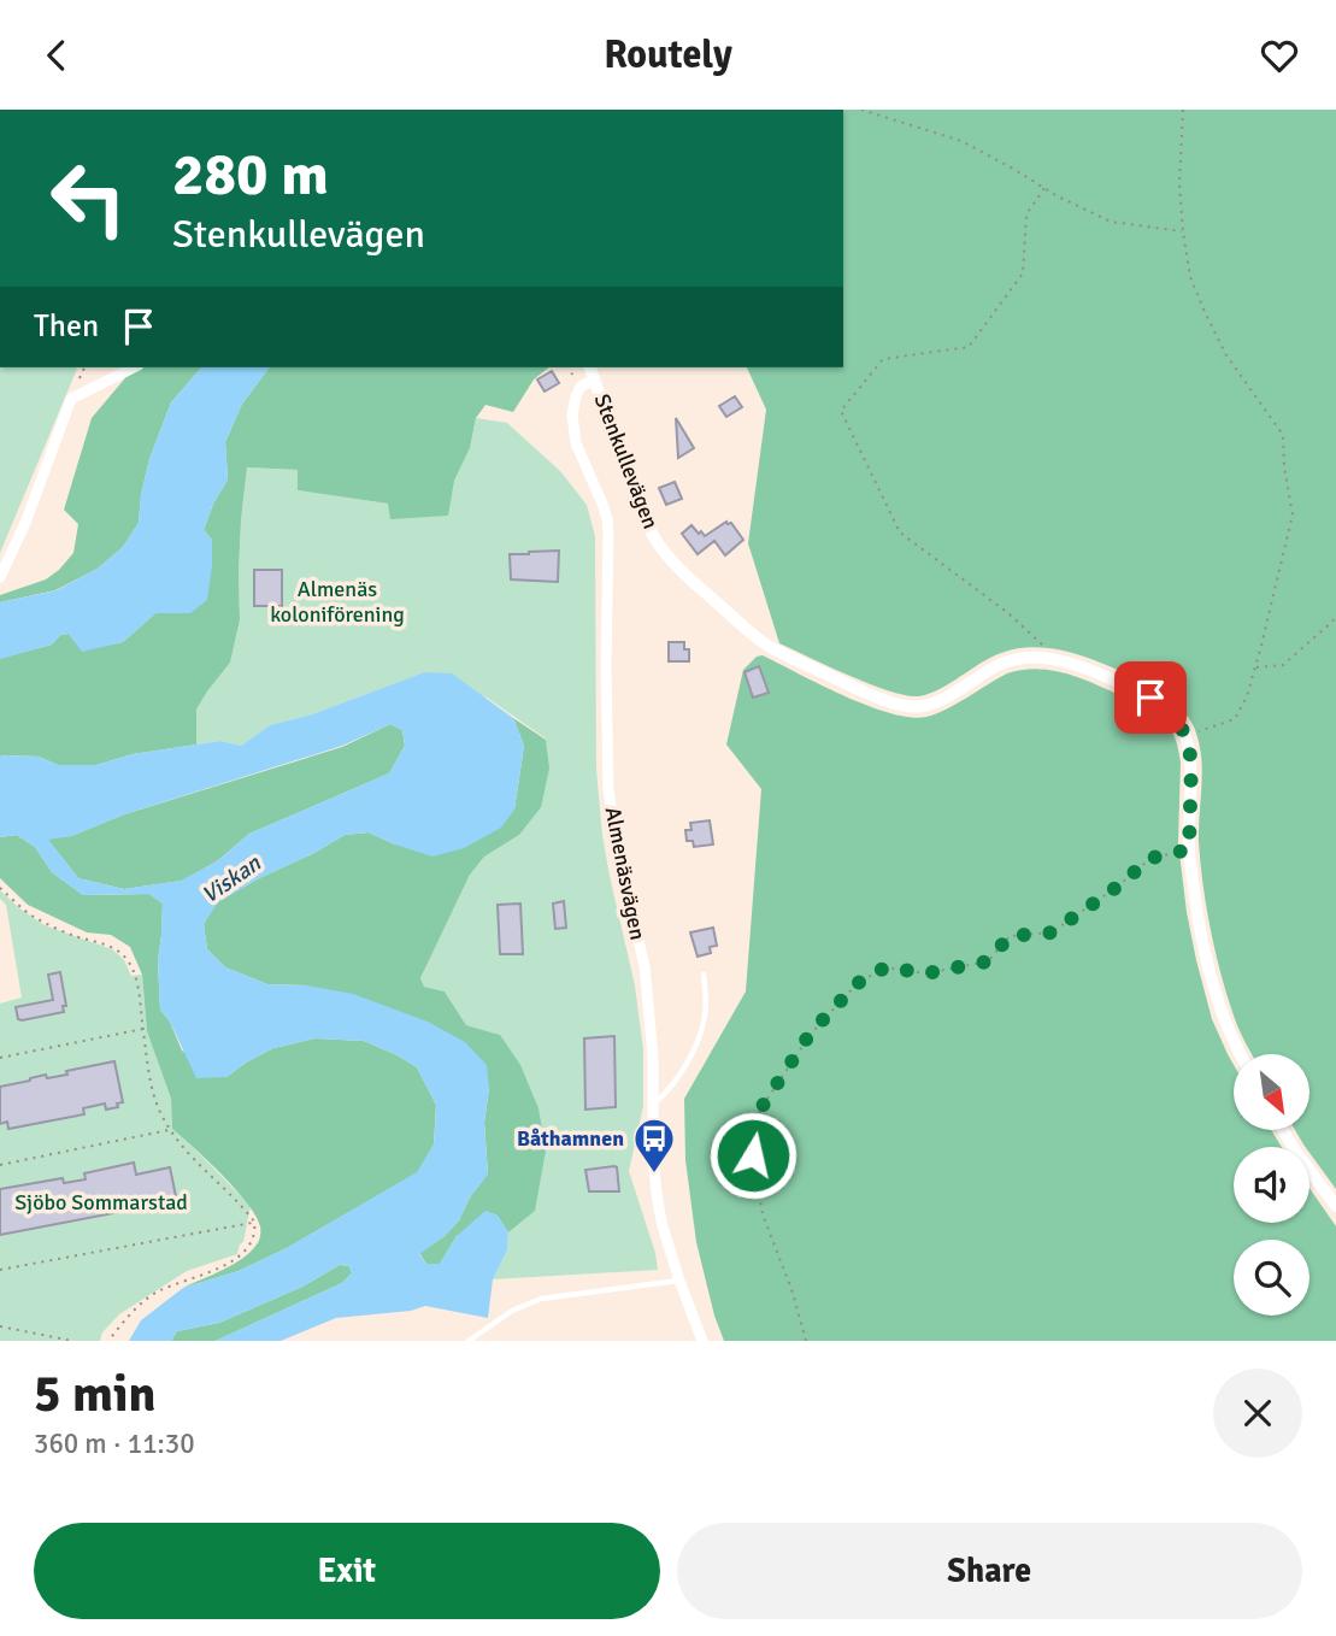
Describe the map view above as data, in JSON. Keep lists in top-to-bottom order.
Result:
{
  "streets": {
    "street": ["Stenkullevägen", "Almenäsvägen"]
  },
  "crossings": [
    ["Stenkullevägen", "Almenäsvägen"]
  ],
  "water": ["Viskan"],
  "parks": ["Almenäs koloniförening", "Sjöbo Sommarstad"],
  "places": {
    "bus stop": ["Båthamnen"]
  },
  "north": "bottom right",
  "page": {
    "header": "Routely",
    "turn": ["280 m", "Stenkullevägen"],
    "then": "Then",
    "heading": ["5 min", "360 m · 11:30"],
    "buttons": ["Exit", "Share"]
  }
}
